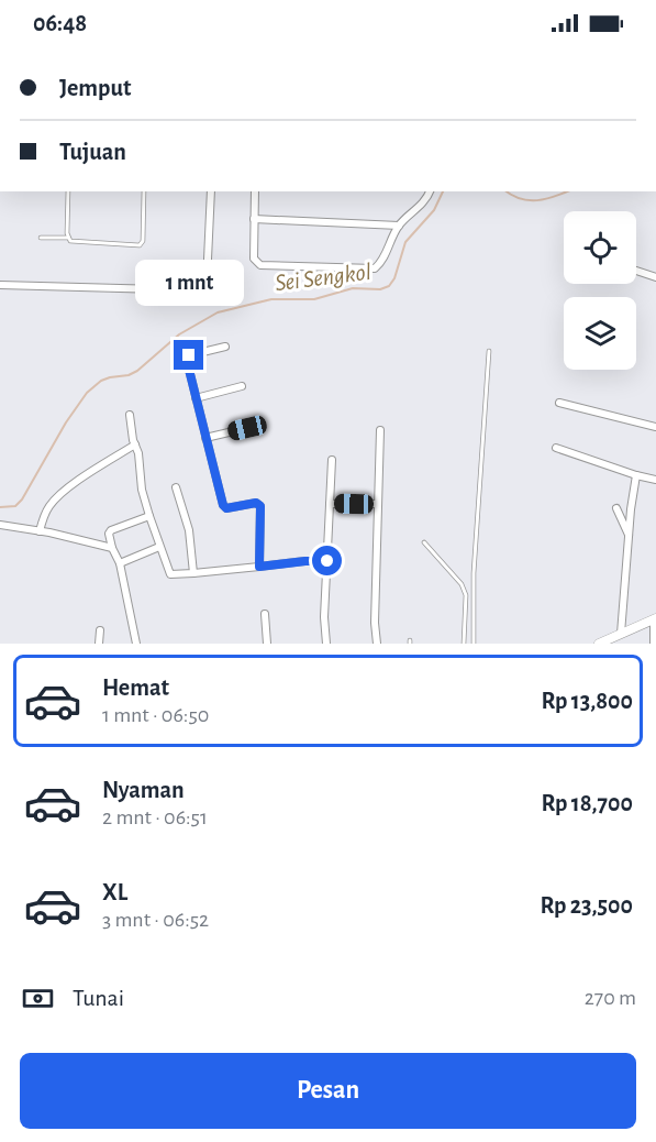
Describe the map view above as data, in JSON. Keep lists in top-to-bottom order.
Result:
{
  "water": ["Sei Sengkol"],
  "page": {
    "status": "06:48",
    "banner": ["Jemput", "Tujuan"],
    "bubble": "1 mnt",
    "list": [
      {
        "name": "Hemat",
        "note": "1 mnt · 06:50",
        "value": "Rp 13,800"
      },
      {
        "name": "Nyaman",
        "note": "2 mnt · 06:51",
        "value": "Rp 18,700"
      },
      {
        "name": "XL",
        "note": "3 mnt · 06:52",
        "value": "Rp 23,500"
      }
    ],
    "pay": ["Tunai", "270 m"],
    "buttons": "Pesan"
  }
}
